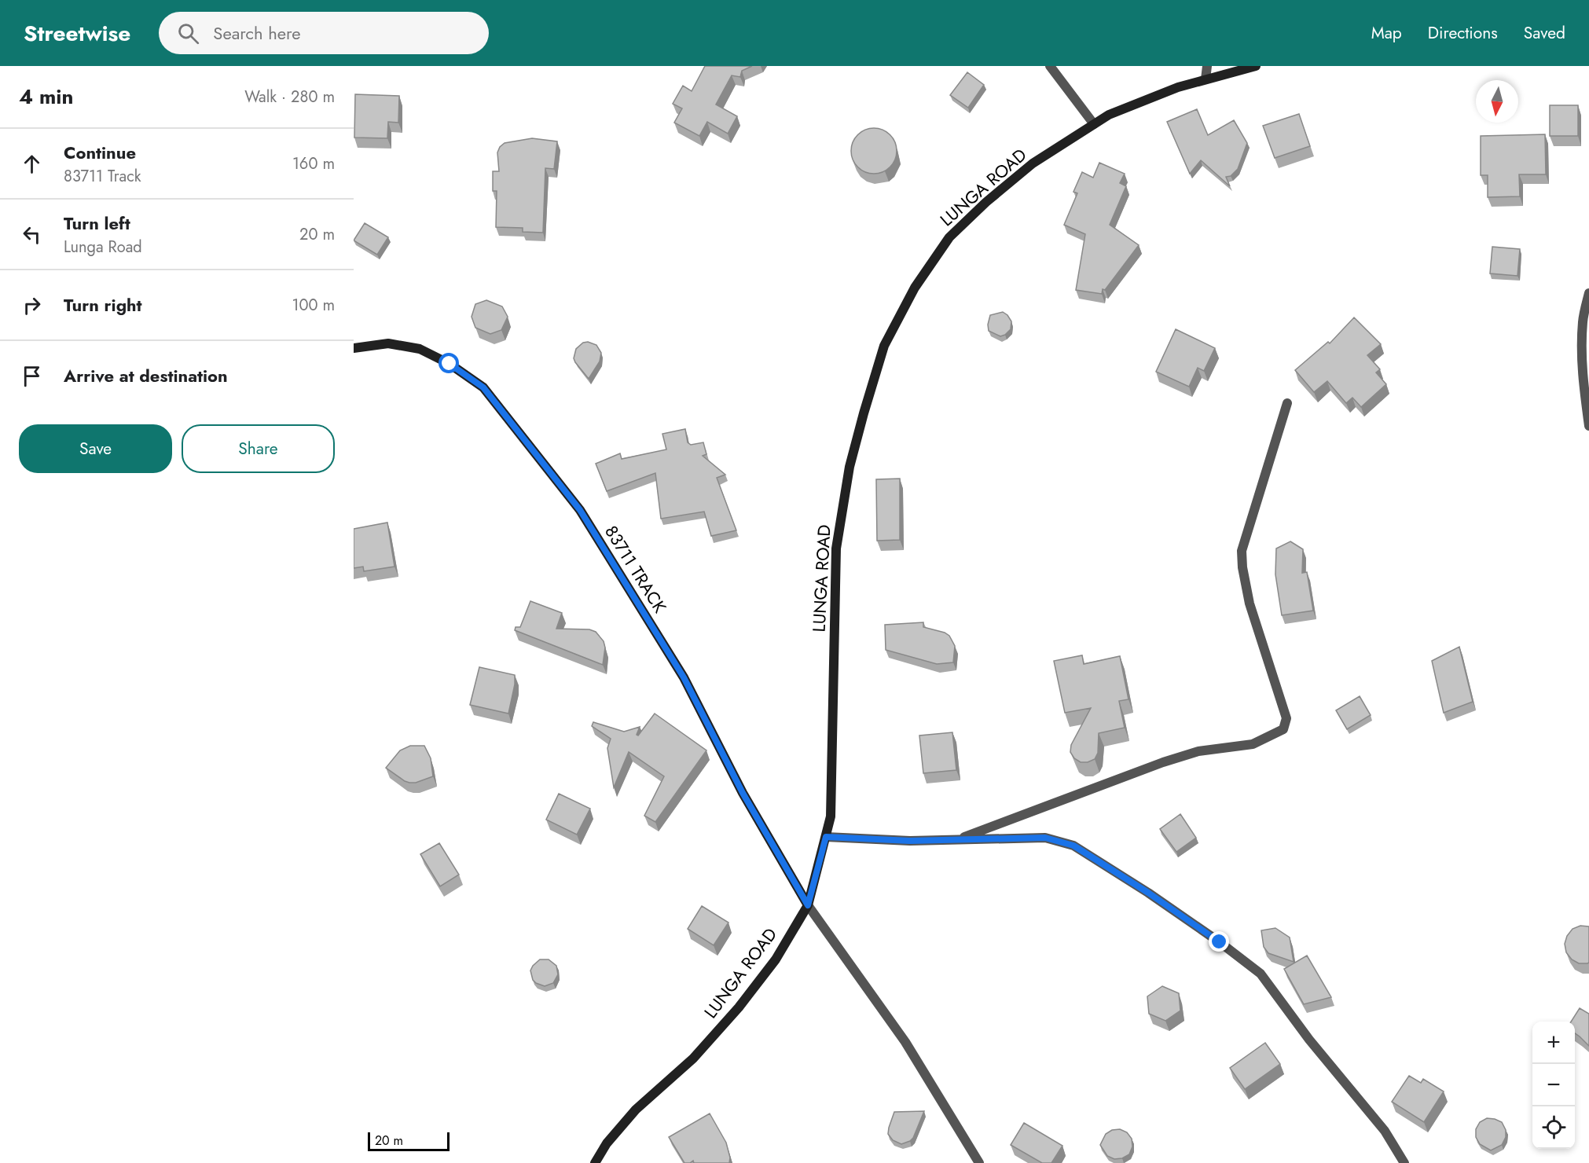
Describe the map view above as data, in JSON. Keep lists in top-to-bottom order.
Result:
{
  "streets": {
    "street": ["LUNGA ROAD", "83711 TRACK"]
  },
  "crossings": [
    ["LUNGA ROAD", "83711 TRACK"]
  ],
  "scale_bar": "20 m",
  "north": "bottom",
  "page": {
    "header": "Streetwise",
    "search": "Search here",
    "nav": ["Map", "Directions", "Saved"],
    "heading": ["4 min", "Walk · 280 m"],
    "list": [
      ["Continue", "83711 Track", "160 m"],
      ["Turn left", "Lunga Road", "20 m"],
      ["Turn right", "100 m"],
      "Arrive at destination"
    ],
    "buttons": ["Save", "Share"],
    "map_buttons": ["+", "−"],
    "scale": "20 m"
  }
}
